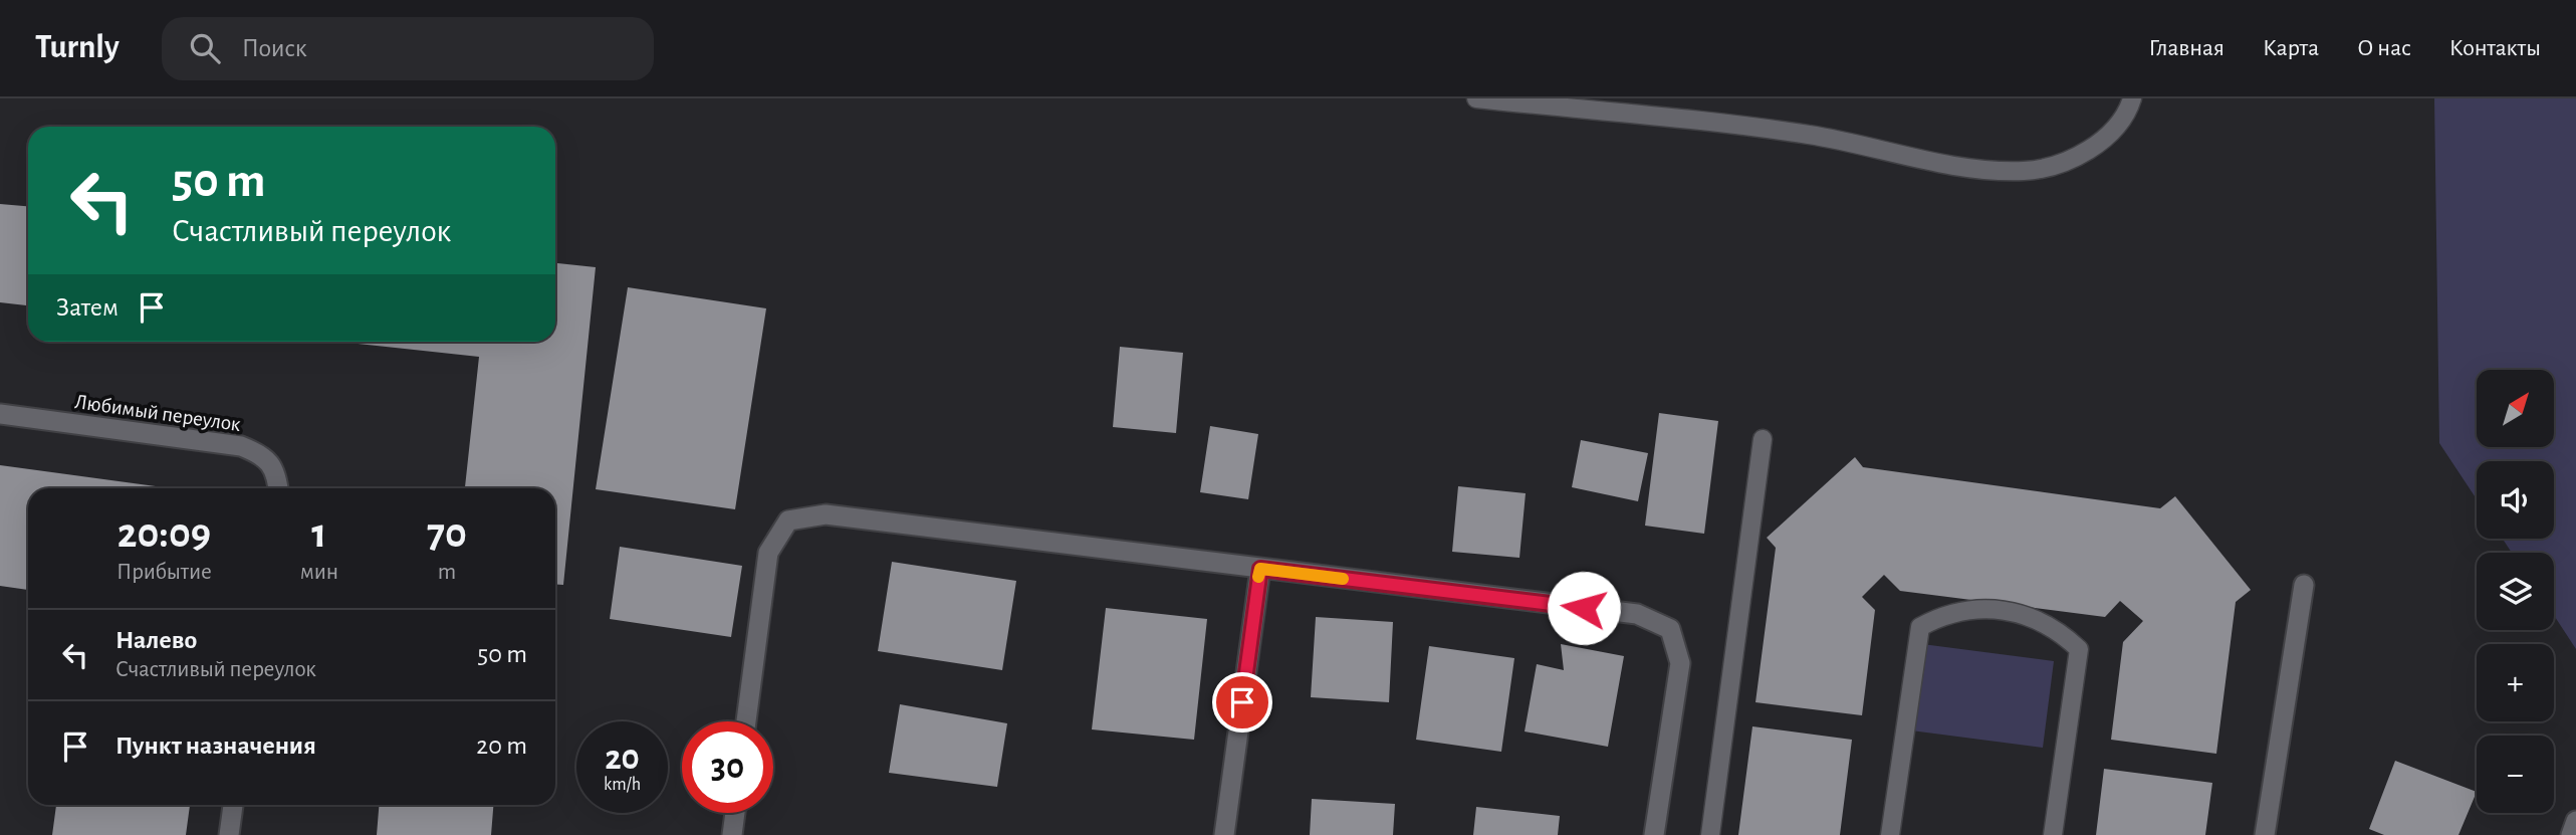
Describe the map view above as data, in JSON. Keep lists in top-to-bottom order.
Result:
{
  "streets": {
    "street": ["Любимый переулок"]
  },
  "north": "top right",
  "page": {
    "header": "Turnly",
    "search": "Поиск",
    "nav": [
      "Главная",
      "Карта",
      "О нас",
      "Контакты"
    ],
    "turn": ["50 m", "Счастливый переулок"],
    "then": "Затем",
    "map_buttons": ["+", "−"],
    "eta": [
      "20:09",
      "Прибытие",
      "1",
      "мин",
      "70",
      "m"
    ],
    "list": [
      {
        "name": "Налево",
        "note": "Счастливый переулок",
        "value": "50 m"
      },
      {
        "name": "Пункт назначения",
        "value": "20 m"
      }
    ],
    "speed": "20 km/h",
    "limit": "30"
  }
}
